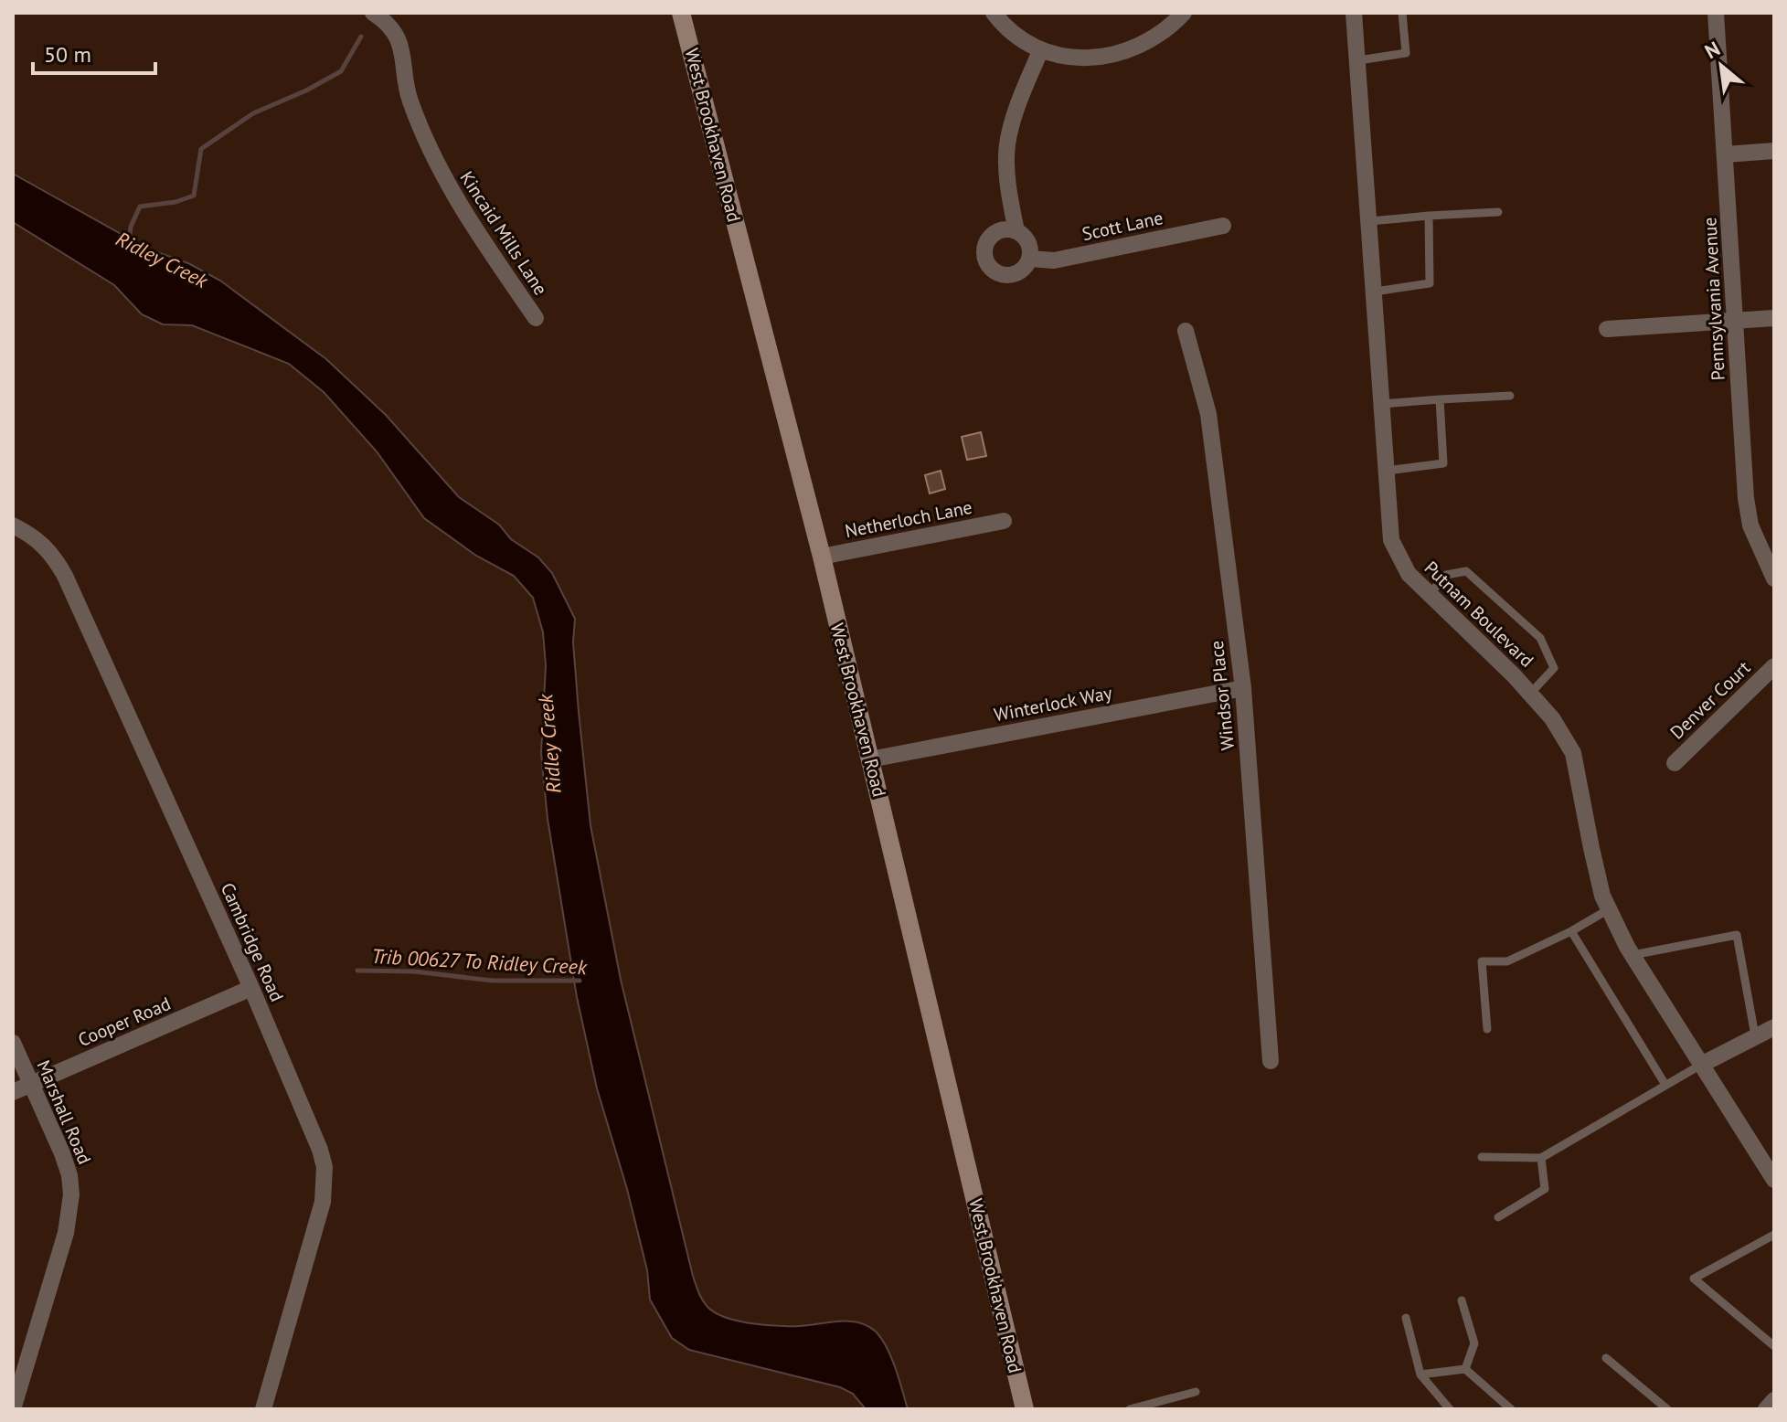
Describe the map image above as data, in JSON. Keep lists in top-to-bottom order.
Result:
{
  "streets": {
    "street": [
      "West Brookhaven Road",
      "Scott Lane",
      "Kincaid Mills Lane",
      "Pennsylvania Avenue",
      "Netherloch Lane",
      "Putnam Boulevard",
      "Windsor Place",
      "Denver Court",
      "Winterlock Way",
      "Cambridge Road",
      "Cooper Road",
      "Marshall Road"
    ]
  },
  "crossings": [
    ["West Brookhaven Road", "Netherloch Lane"],
    ["West Brookhaven Road", "Winterlock Way"],
    ["Windsor Place", "Winterlock Way"],
    ["Cambridge Road", "Cooper Road"],
    ["Cooper Road", "Marshall Road"]
  ],
  "water": ["Ridley Creek", "Trib 00627 To Ridley Creek"],
  "scale_bar": "50 m",
  "north": "top left"
}
